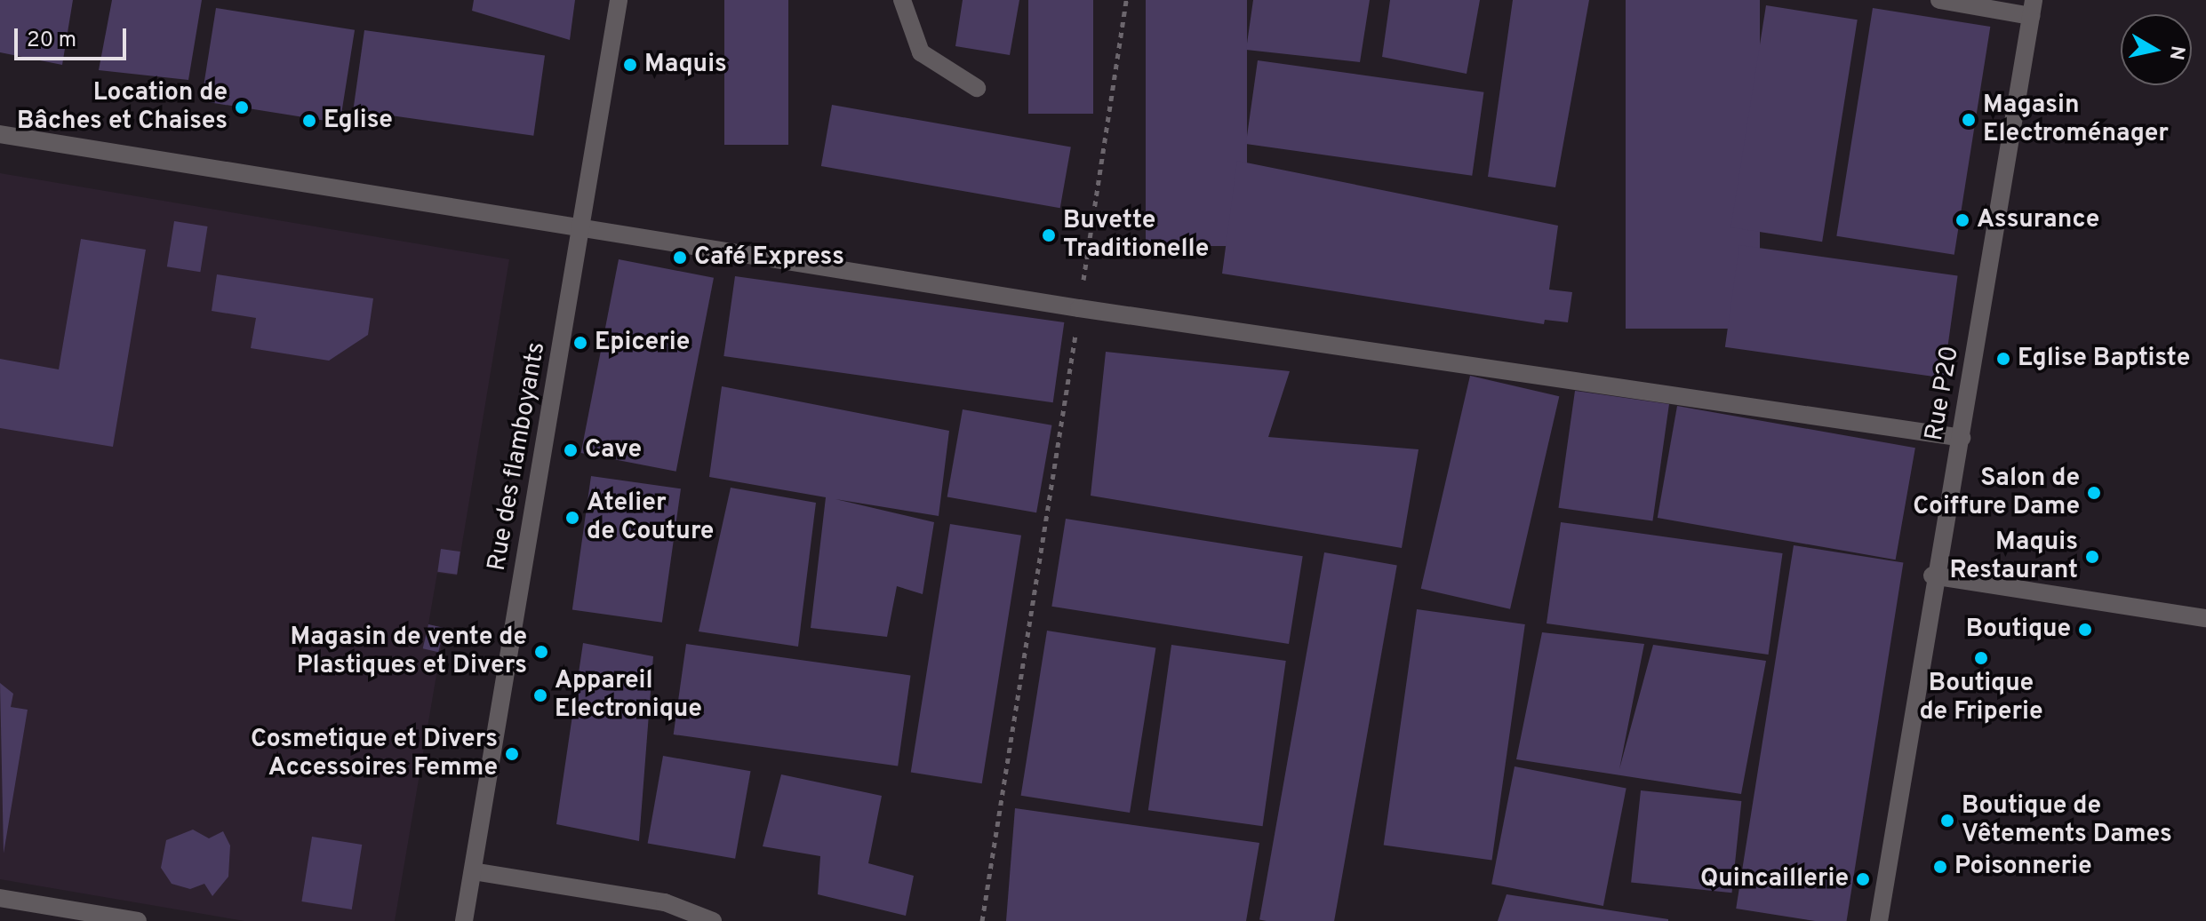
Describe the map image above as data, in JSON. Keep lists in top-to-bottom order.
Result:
{
  "streets": {
    "street": ["Rue P20", "Rue des flamboyants"]
  },
  "places": [
    "Maquis",
    "Location de Bâches et Chaises",
    "Magasin Electroménager",
    "Eglise",
    "Assurance",
    "Buvette Traditionelle",
    "Café Express",
    "Epicerie",
    "Eglise Baptiste",
    "Cave",
    "Salon de Coiffure Dame",
    "Atelier de Couture",
    "Maquis Restaurant",
    "Boutique",
    "Magasin de vente de Plastiques et Divers",
    "Boutique de Friperie",
    "Appareil Electronique",
    "Cosmetique et Divers Accessoires Femme",
    "Boutique de Vêtements Dames",
    "Poisonnerie",
    "Quincaillerie"
  ],
  "scale_bar": "20 m",
  "north": "right"
}
